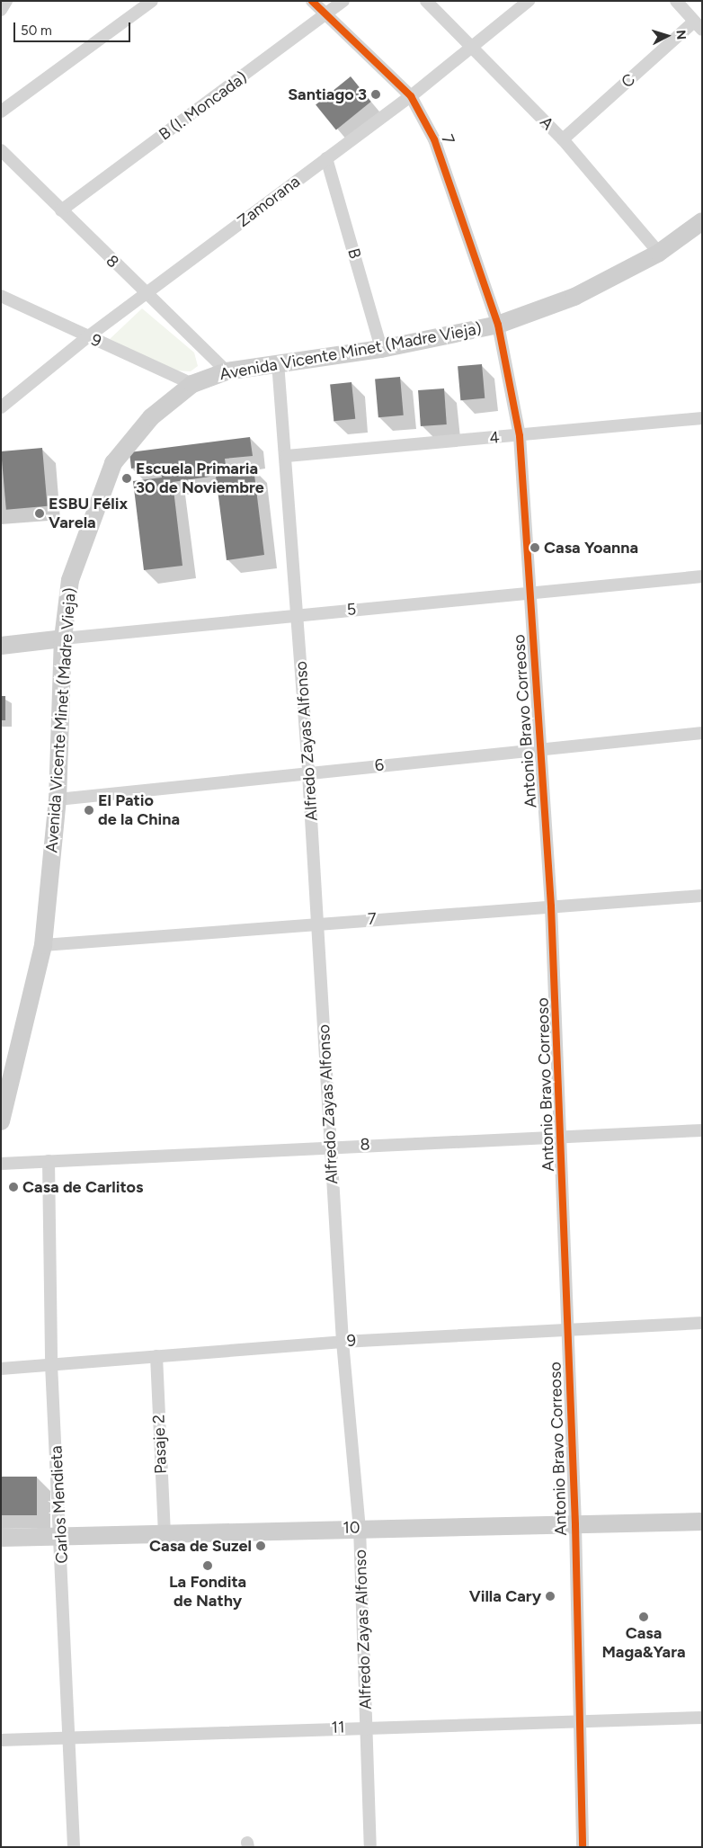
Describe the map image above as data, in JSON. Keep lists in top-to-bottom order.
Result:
{
  "streets": {
    "main road": ["Avenida Vicente Minet (Madre Vieja)", "5", "10"],
    "street": [
      "C",
      "B (I. Moncada)",
      "A",
      "7",
      "Zamorana",
      "B",
      "8",
      "9",
      "4",
      "Antonio Bravo Correoso",
      "Alfredo Zayas Alfonso",
      "6",
      "Pasaje 2",
      "Carlos Mendieta",
      "11"
    ]
  },
  "crossings": [
    ["C", "A"],
    ["B (I. Moncada)", "7"],
    ["B (I. Moncada)", "8"],
    ["A", "Zamorana"],
    ["A", "Avenida Vicente Minet (Madre Vieja)"],
    ["7", "Zamorana"],
    ["7", "Avenida Vicente Minet (Madre Vieja)"],
    ["7", "Antonio Bravo Correoso"],
    ["7", "Alfredo Zayas Alfonso"],
    ["Zamorana", "B"],
    ["Zamorana", "8"],
    ["Zamorana", "9"],
    ["B", "Avenida Vicente Minet (Madre Vieja)"],
    ["8", "Avenida Vicente Minet (Madre Vieja)"],
    ["8", "Antonio Bravo Correoso"],
    ["8", "Alfredo Zayas Alfonso"],
    ["8", "Carlos Mendieta"],
    ["9", "Avenida Vicente Minet (Madre Vieja)"],
    ["9", "Antonio Bravo Correoso"],
    ["9", "Alfredo Zayas Alfonso"],
    ["9", "Pasaje 2"],
    ["9", "Carlos Mendieta"],
    ["Avenida Vicente Minet (Madre Vieja)", "5"],
    ["Avenida Vicente Minet (Madre Vieja)", "Antonio Bravo Correoso"],
    ["Avenida Vicente Minet (Madre Vieja)", "Alfredo Zayas Alfonso"],
    ["Avenida Vicente Minet (Madre Vieja)", "6"],
    ["4", "Antonio Bravo Correoso"],
    ["4", "Alfredo Zayas Alfonso"],
    ["5", "Antonio Bravo Correoso"],
    ["5", "Alfredo Zayas Alfonso"],
    ["Antonio Bravo Correoso", "6"],
    ["Antonio Bravo Correoso", "10"],
    ["Antonio Bravo Correoso", "11"],
    ["Alfredo Zayas Alfonso", "6"],
    ["Alfredo Zayas Alfonso", "10"],
    ["Alfredo Zayas Alfonso", "11"],
    ["Pasaje 2", "10"],
    ["Carlos Mendieta", "10"],
    ["Carlos Mendieta", "11"]
  ],
  "places": [
    "Santiago 3",
    "Escuela Primaria 30 de Noviembre",
    "ESBU Félix Varela",
    "Casa Yoanna",
    "El Patio de la China",
    "Casa de Carlitos",
    "Casa de Suzel",
    "La Fondita de Nathy",
    "Villa Cary",
    "Casa Maga&Yara"
  ],
  "scale_bar": "50 m",
  "north": "right"
}
